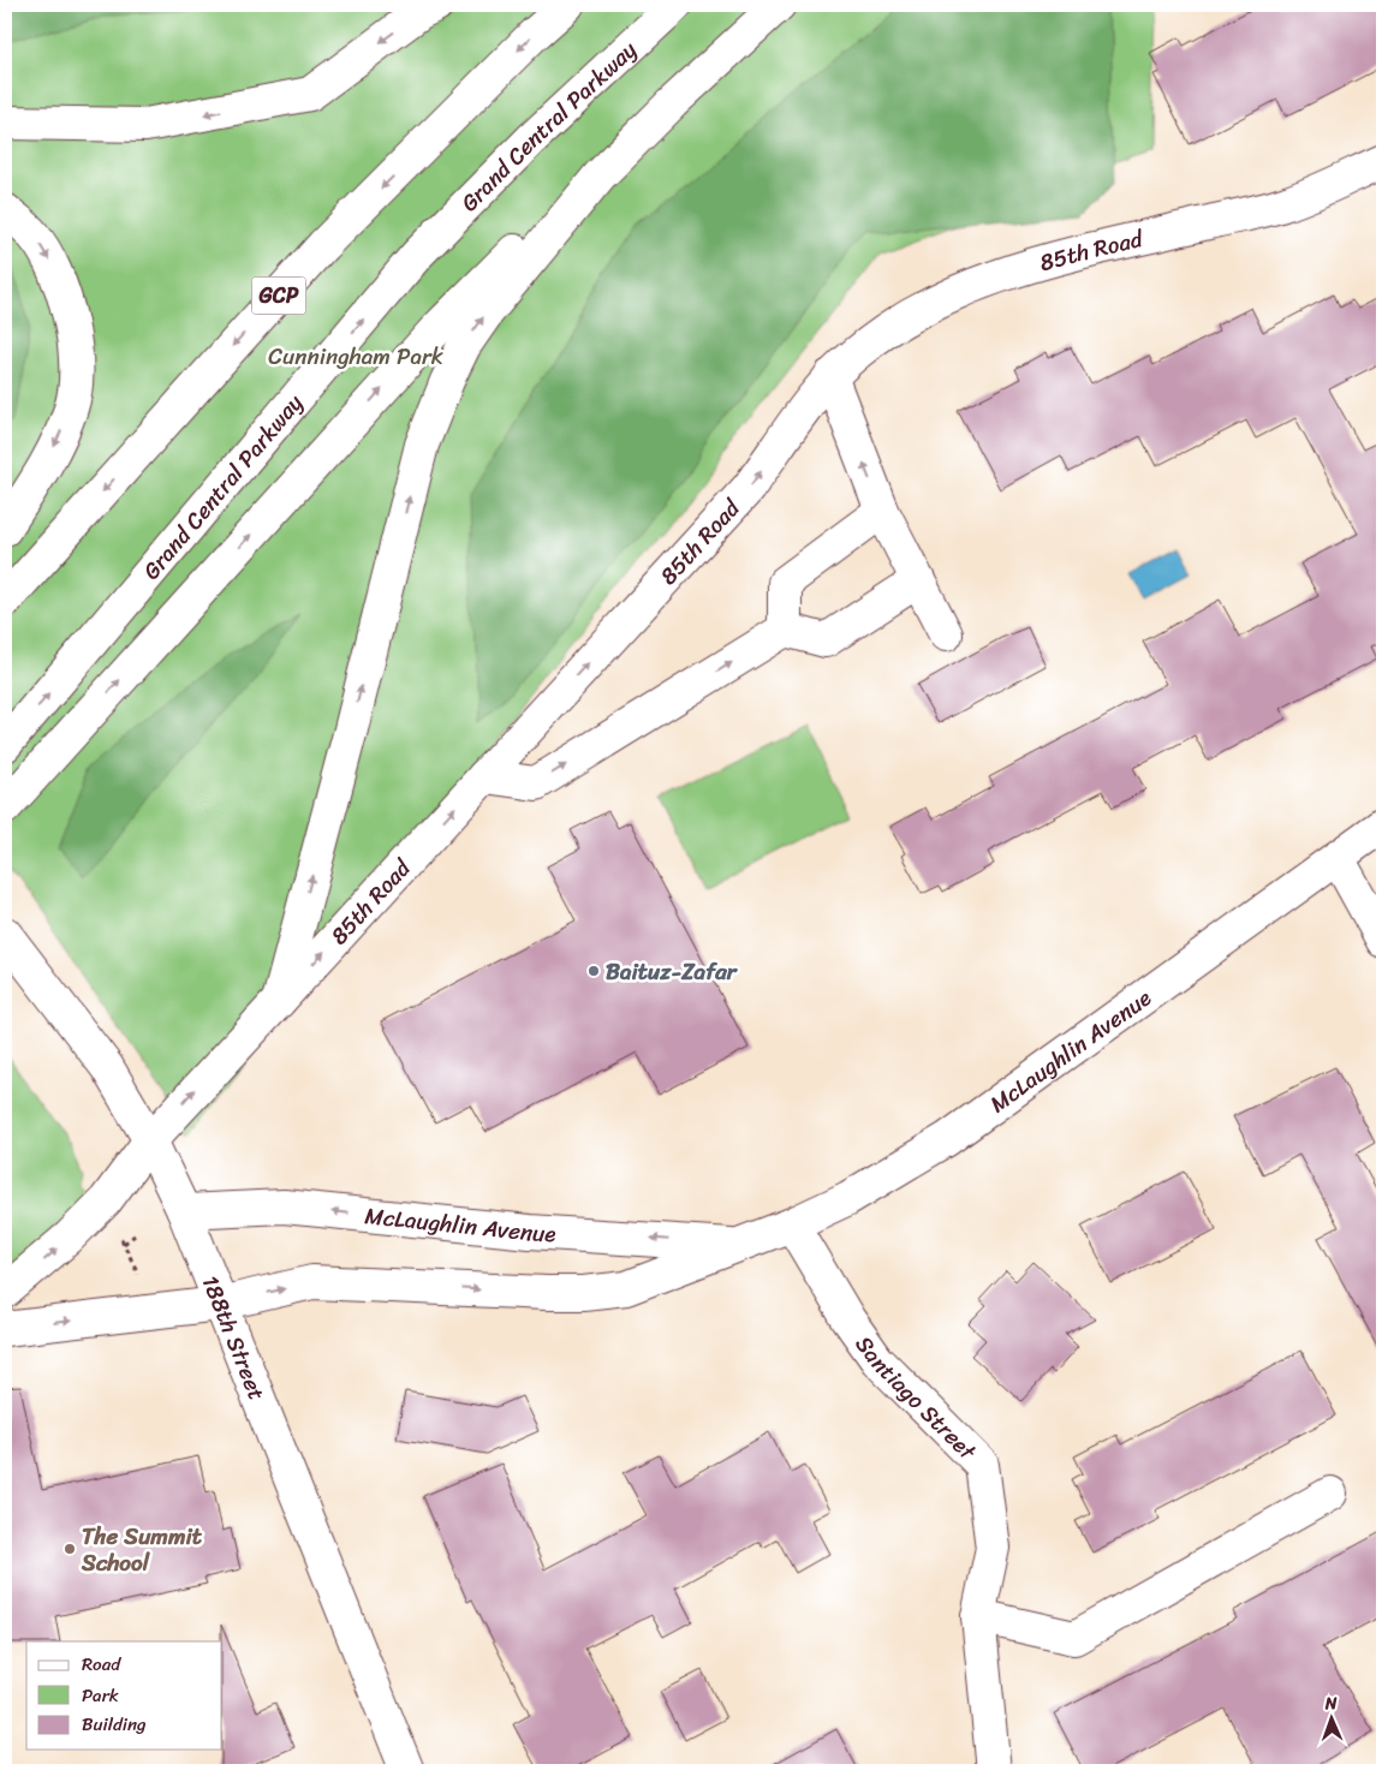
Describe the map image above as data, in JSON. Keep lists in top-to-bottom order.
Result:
{
  "streets": {
    "main road": [
      "Grand Central Parkway",
      "85th Road",
      "GCP",
      "McLaughlin Avenue",
      "188th Street",
      "Santiago Street"
    ]
  },
  "crossings": [
    ["85th Road", "188th Street"],
    ["McLaughlin Avenue", "188th Street"],
    ["McLaughlin Avenue", "Santiago Street"]
  ],
  "parks": ["Cunningham Park"],
  "places": ["Baituz-Zafar", "The Summit School"],
  "legend": ["Road", "Park", "Building"],
  "north": "top"
}
